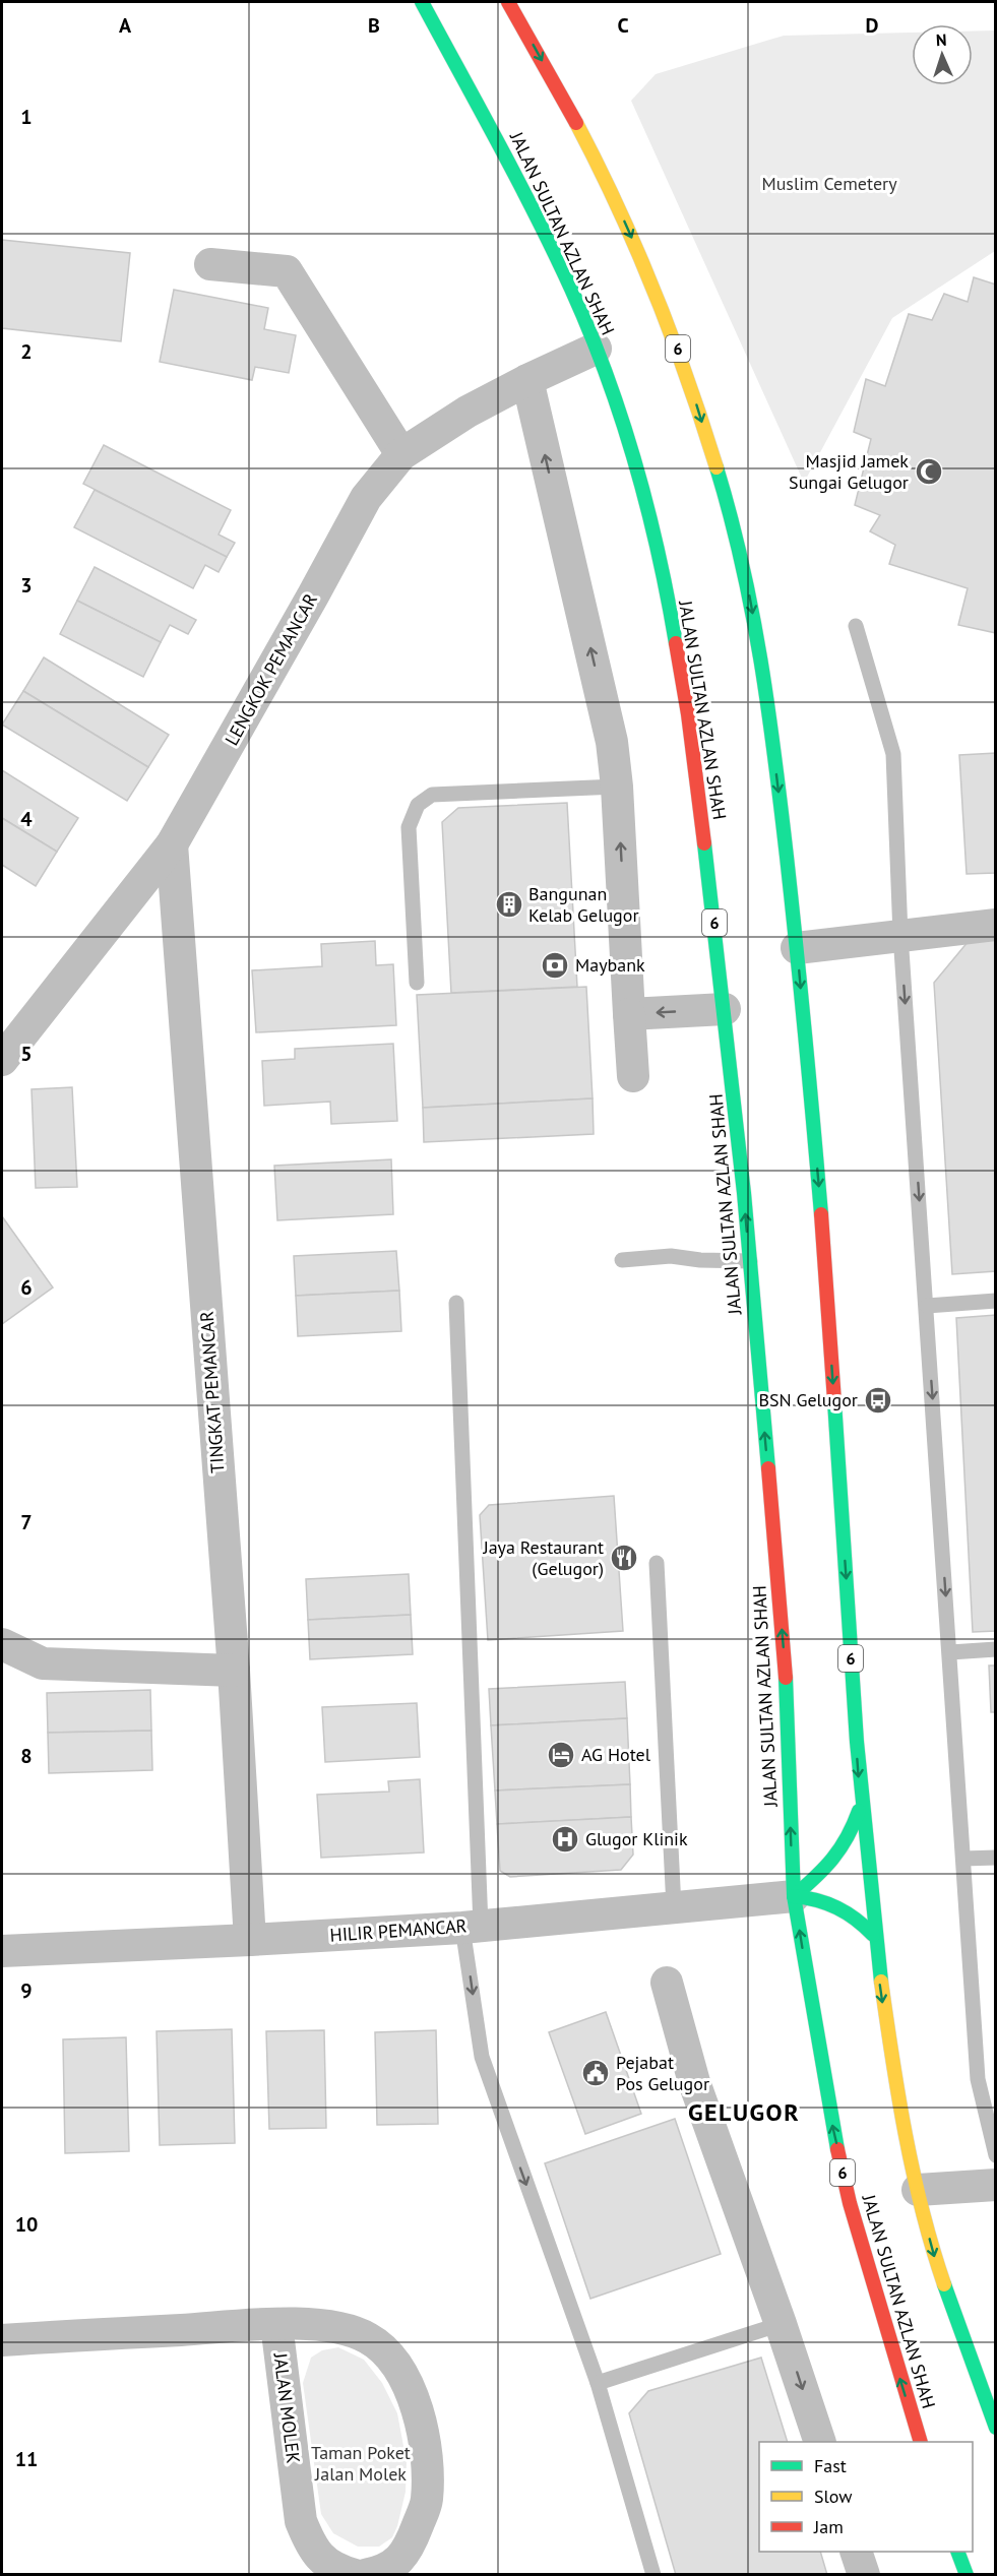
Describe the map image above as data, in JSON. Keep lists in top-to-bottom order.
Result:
{
  "streets": {
    "highway": ["JALAN SULTAN AZLAN SHAH", "6"],
    "street": [
      "LENGKOK PEMANCAR",
      "TINGKAT PEMANCAR",
      "HILIR PEMANCAR",
      "JALAN MOLEK"
    ]
  },
  "crossings": [
    ["JALAN SULTAN AZLAN SHAH", "LENGKOK PEMANCAR"],
    ["JALAN SULTAN AZLAN SHAH", "HILIR PEMANCAR"],
    ["LENGKOK PEMANCAR", "TINGKAT PEMANCAR"],
    ["TINGKAT PEMANCAR", "HILIR PEMANCAR"]
  ],
  "districts": ["GELUGOR"],
  "parks": ["Muslim Cemetery", "Taman Poket Jalan Molek"],
  "places": {
    "mosque": ["Masjid Jamek Sungai Gelugor"],
    "building": ["Bangunan Kelab Gelugor"],
    "bank": ["Maybank"],
    "bus stop": ["BSN Gelugor"],
    "restaurant": ["Jaya Restaurant (Gelugor)"],
    "hotel": ["AG Hotel"],
    "hospital": ["Glugor Klinik"],
    "public building": ["Pejabat Pos Gelugor"]
  },
  "legend": ["Fast", "Slow", "Jam"],
  "north": "top",
  "grid": {
    "columns": [
      "A",
      "B",
      "C",
      "D"
    ],
    "rows": [
      "1",
      "2",
      "3",
      "4",
      "5",
      "6",
      "7",
      "8",
      "9",
      "10",
      "11"
    ]
  }
}
